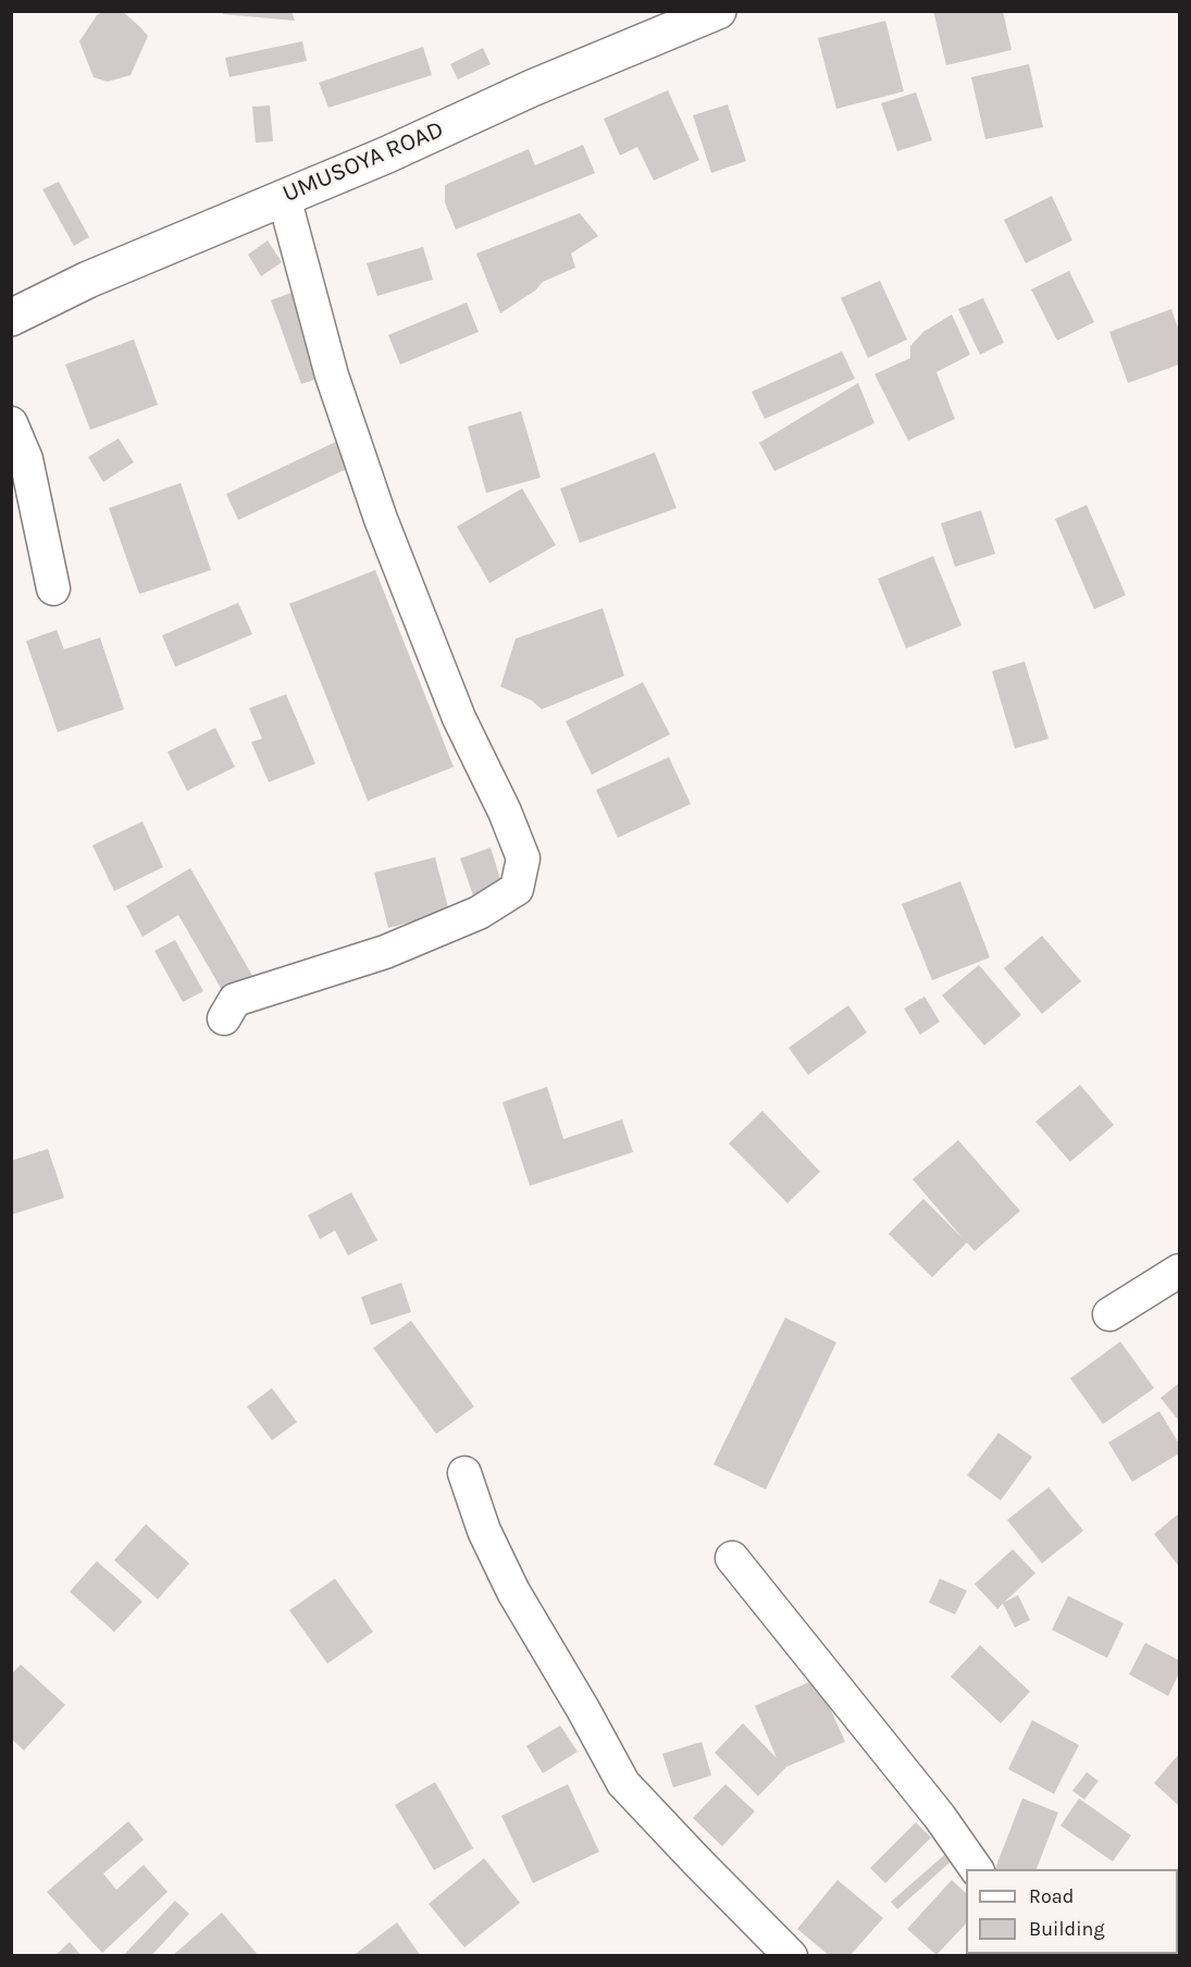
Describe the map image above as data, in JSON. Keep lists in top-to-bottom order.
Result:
{
  "streets": {
    "main road": ["UMUSOYA ROAD"]
  },
  "legend": ["Road", "Building"]
}
